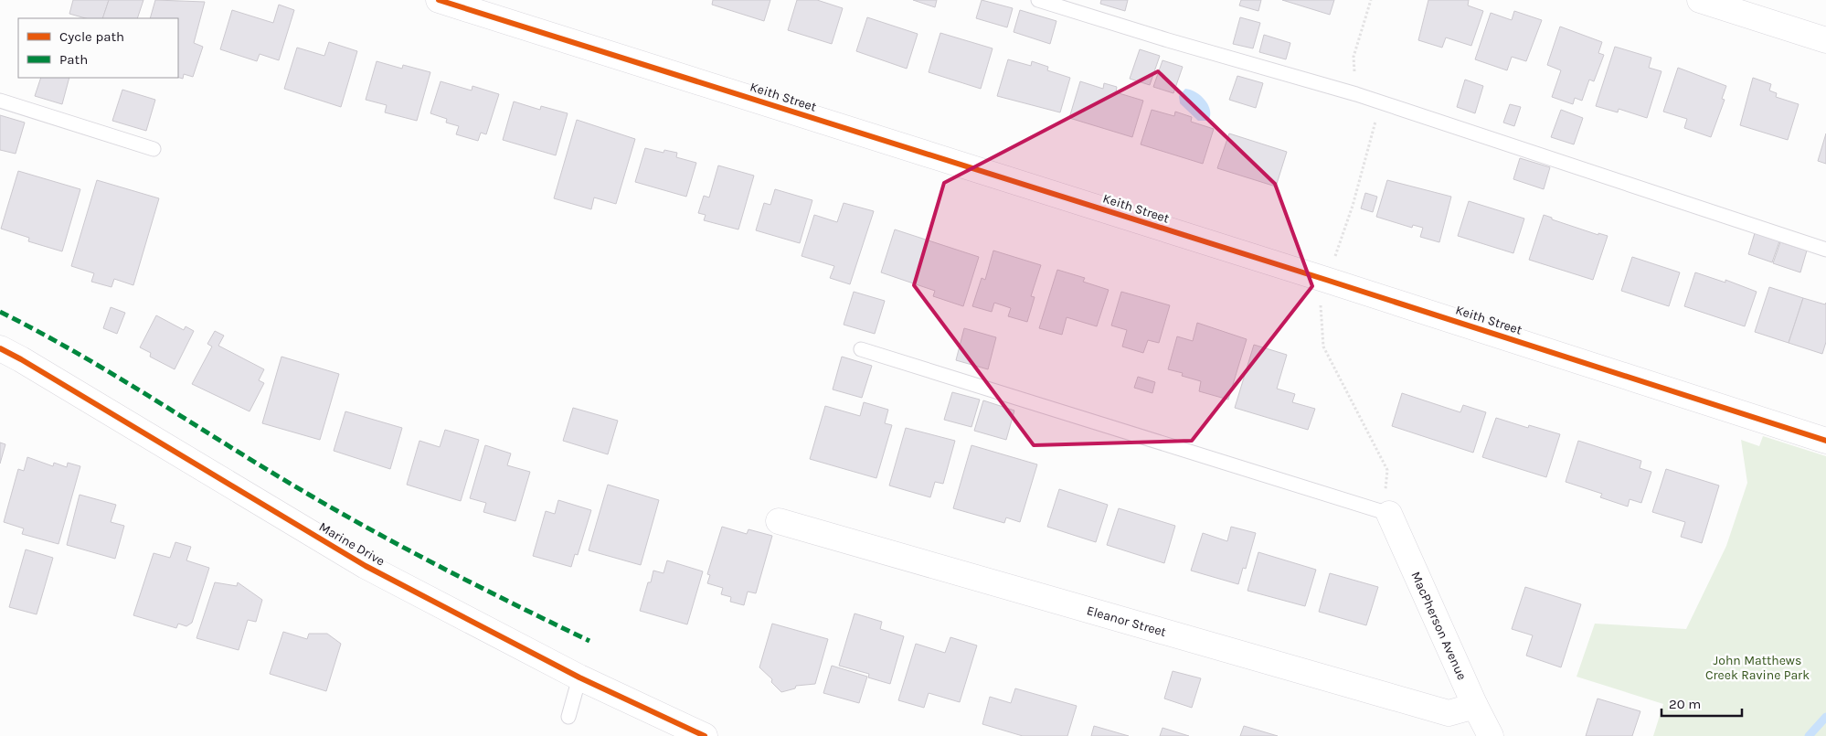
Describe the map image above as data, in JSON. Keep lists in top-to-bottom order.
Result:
{
  "streets": {
    "street": [
      "Keith Street",
      "Marine Drive",
      "Eleanor Street",
      "MacPherson Avenue"
    ]
  },
  "crossings": [
    ["Eleanor Street", "MacPherson Avenue"]
  ],
  "parks": ["John Matthews Creek Ravine Park"],
  "legend": ["Cycle path", "Path"],
  "scale_bar": "20 m"
}
